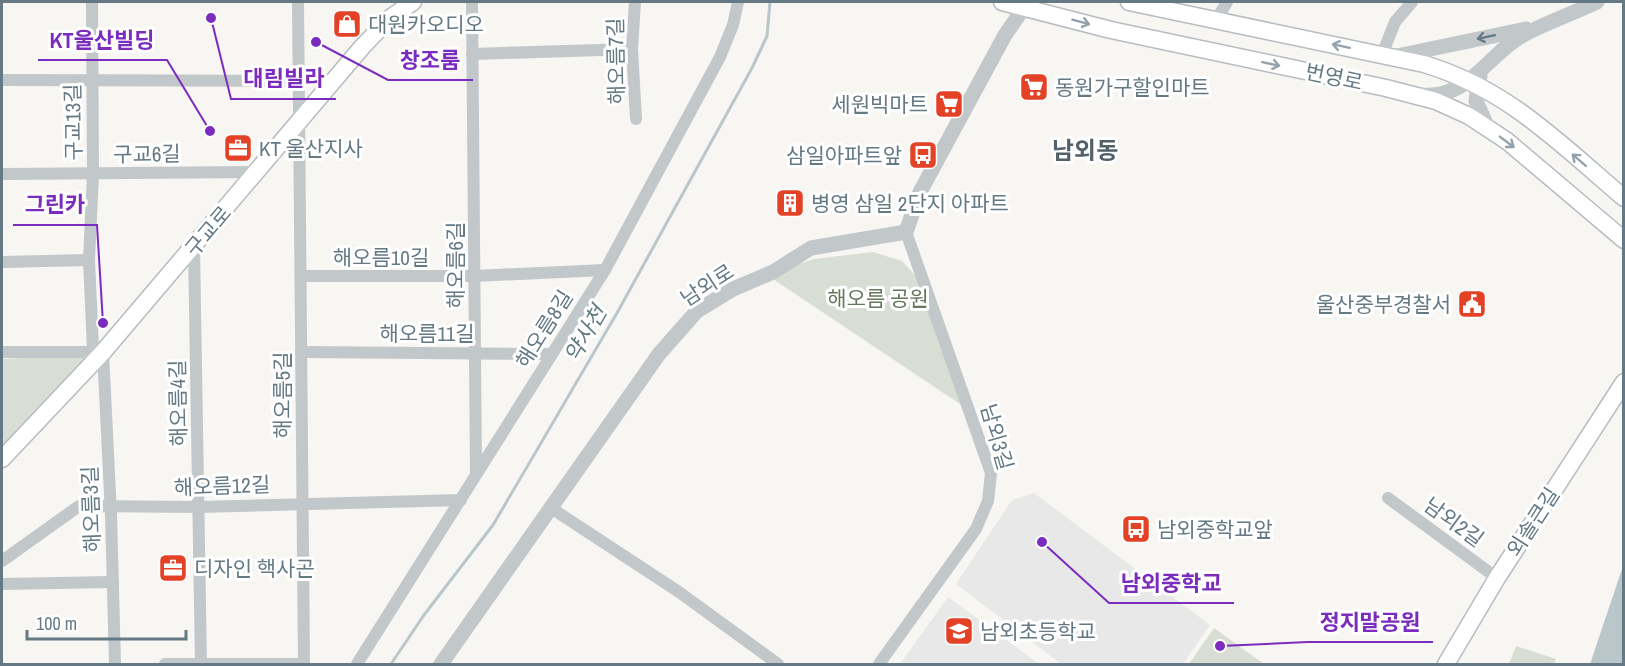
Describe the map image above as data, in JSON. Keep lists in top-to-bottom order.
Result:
{
  "streets": {
    "main road": ["번영로", "구교로", "외솔큰길"],
    "street": [
      "해오름7길",
      "구교13길",
      "구교6길",
      "해오름10길",
      "해오름6길",
      "남외로",
      "해오름8길",
      "해오름11길",
      "해오름5길",
      "해오름4길",
      "남외3길",
      "해오름12길",
      "해오름3길",
      "남외2길"
    ]
  },
  "crossings": [
    ["구교13길", "구교6길"],
    ["구교13길", "구교로"],
    ["구교13길", "해오름3길"],
    ["구교6길", "구교로"],
    ["구교로", "해오름5길"],
    ["구교로", "해오름4길"],
    ["구교로", "해오름3길"],
    ["해오름10길", "해오름6길"],
    ["해오름10길", "해오름8길"],
    ["해오름10길", "해오름5길"],
    ["해오름6길", "해오름8길"],
    ["해오름6길", "해오름11길"],
    ["남외로", "남외3길"],
    ["해오름8길", "해오름11길"],
    ["해오름8길", "해오름12길"],
    ["해오름11길", "해오름5길"],
    ["해오름5길", "해오름12길"],
    ["해오름4길", "해오름12길"],
    ["해오름12길", "해오름3길"],
    ["남외2길", "외솔큰길"]
  ],
  "districts": ["남외동"],
  "water": ["약사천"],
  "parks": ["해오름 공원"],
  "places": {
    "other": [
      "대림빌라",
      "창조룸",
      "KT울산빌딩",
      "그린카",
      "남외중학교",
      "정지말공원"
    ],
    "shop": ["대원카오디오"],
    "supermarket": ["동원가구할인마트", "세원빅마트"],
    "office": ["KT 울산지사", "디자인 핵사곤"],
    "bus stop": ["삼일아파트앞", "남외중학교앞"],
    "building": ["병영 삼일 2단지 아파트"],
    "public building": ["울산중부경찰서"],
    "school or university": ["남외초등학교"]
  },
  "scale_bar": "100 m"
}
